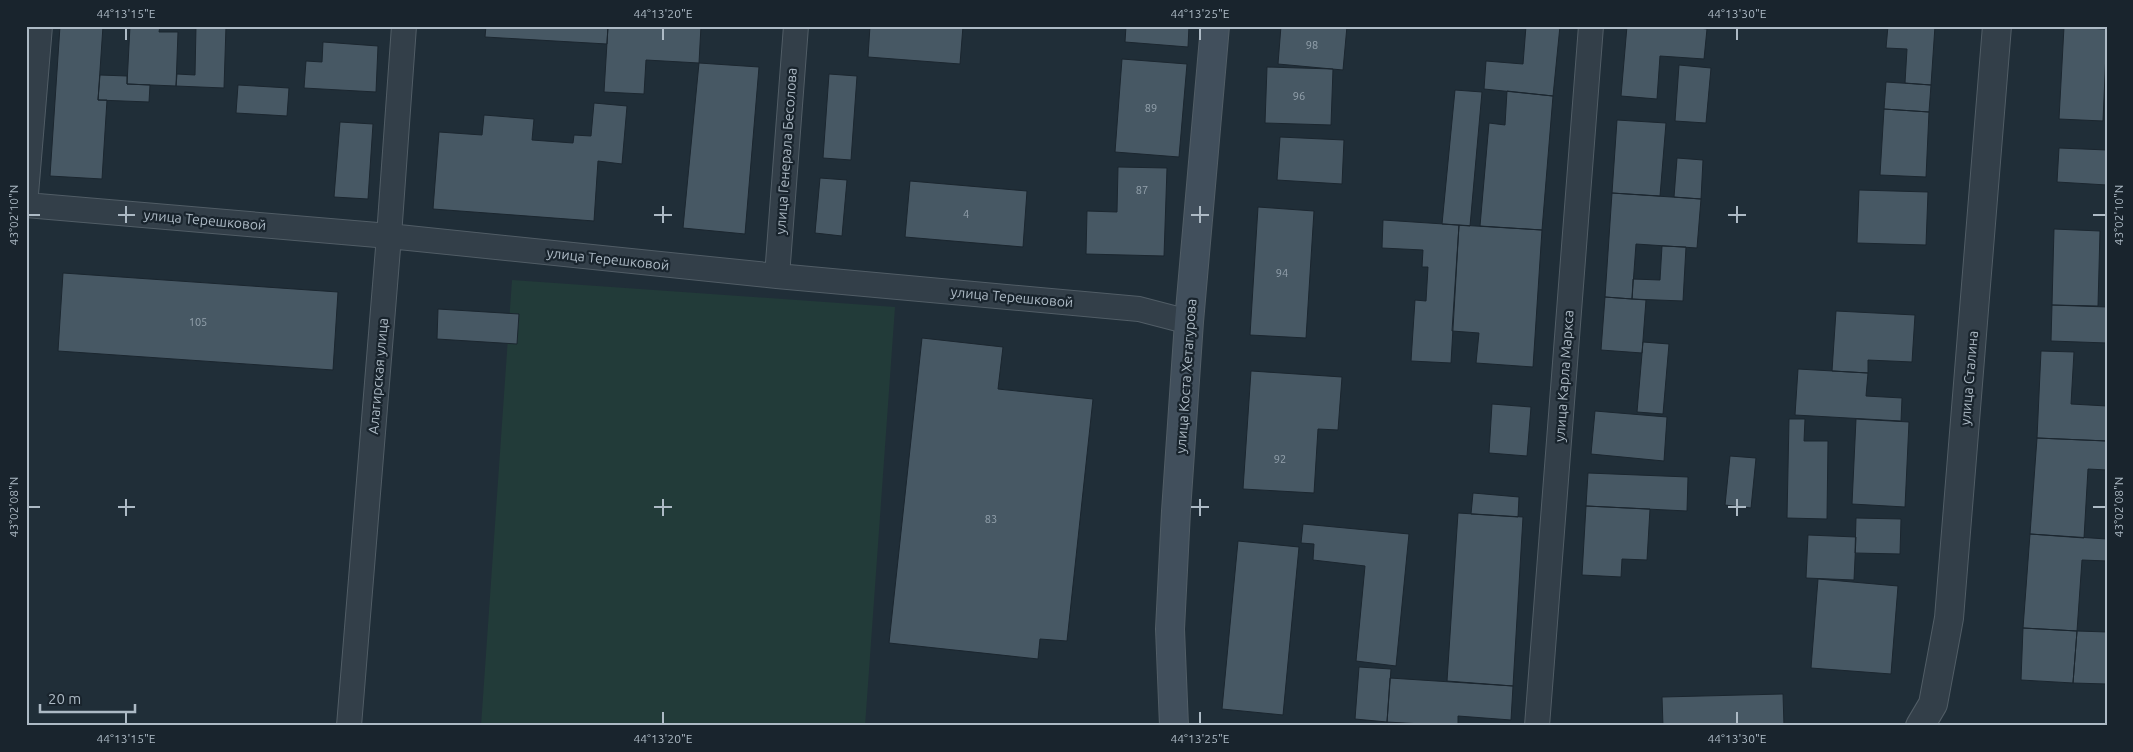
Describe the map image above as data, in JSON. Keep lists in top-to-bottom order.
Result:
{
  "streets": {
    "main road": ["улица Коста Хетагурова"],
    "street": [
      "улица Генерала Бесолова",
      "улица Терешковой",
      "Алагирская улица",
      "улица Карла Маркса",
      "улица Сталина"
    ]
  },
  "crossings": [
    ["улица Генерала Бесолова", "улица Терешковой"],
    ["улица Терешковой", "Алагирская улица"],
    ["улица Терешковой", "улица Коста Хетагурова"]
  ],
  "house_numbers": [
    "98",
    "96",
    "89",
    "87",
    "4",
    "94",
    "105",
    "92",
    "83"
  ],
  "scale_bar": "20 m",
  "coordinates": [
    "44°13'15\"E",
    "44°13'20\"E",
    "44°13'25\"E",
    "44°13'30\"E",
    "43°02'10\"N",
    "43°02'08\"N"
  ]
}
